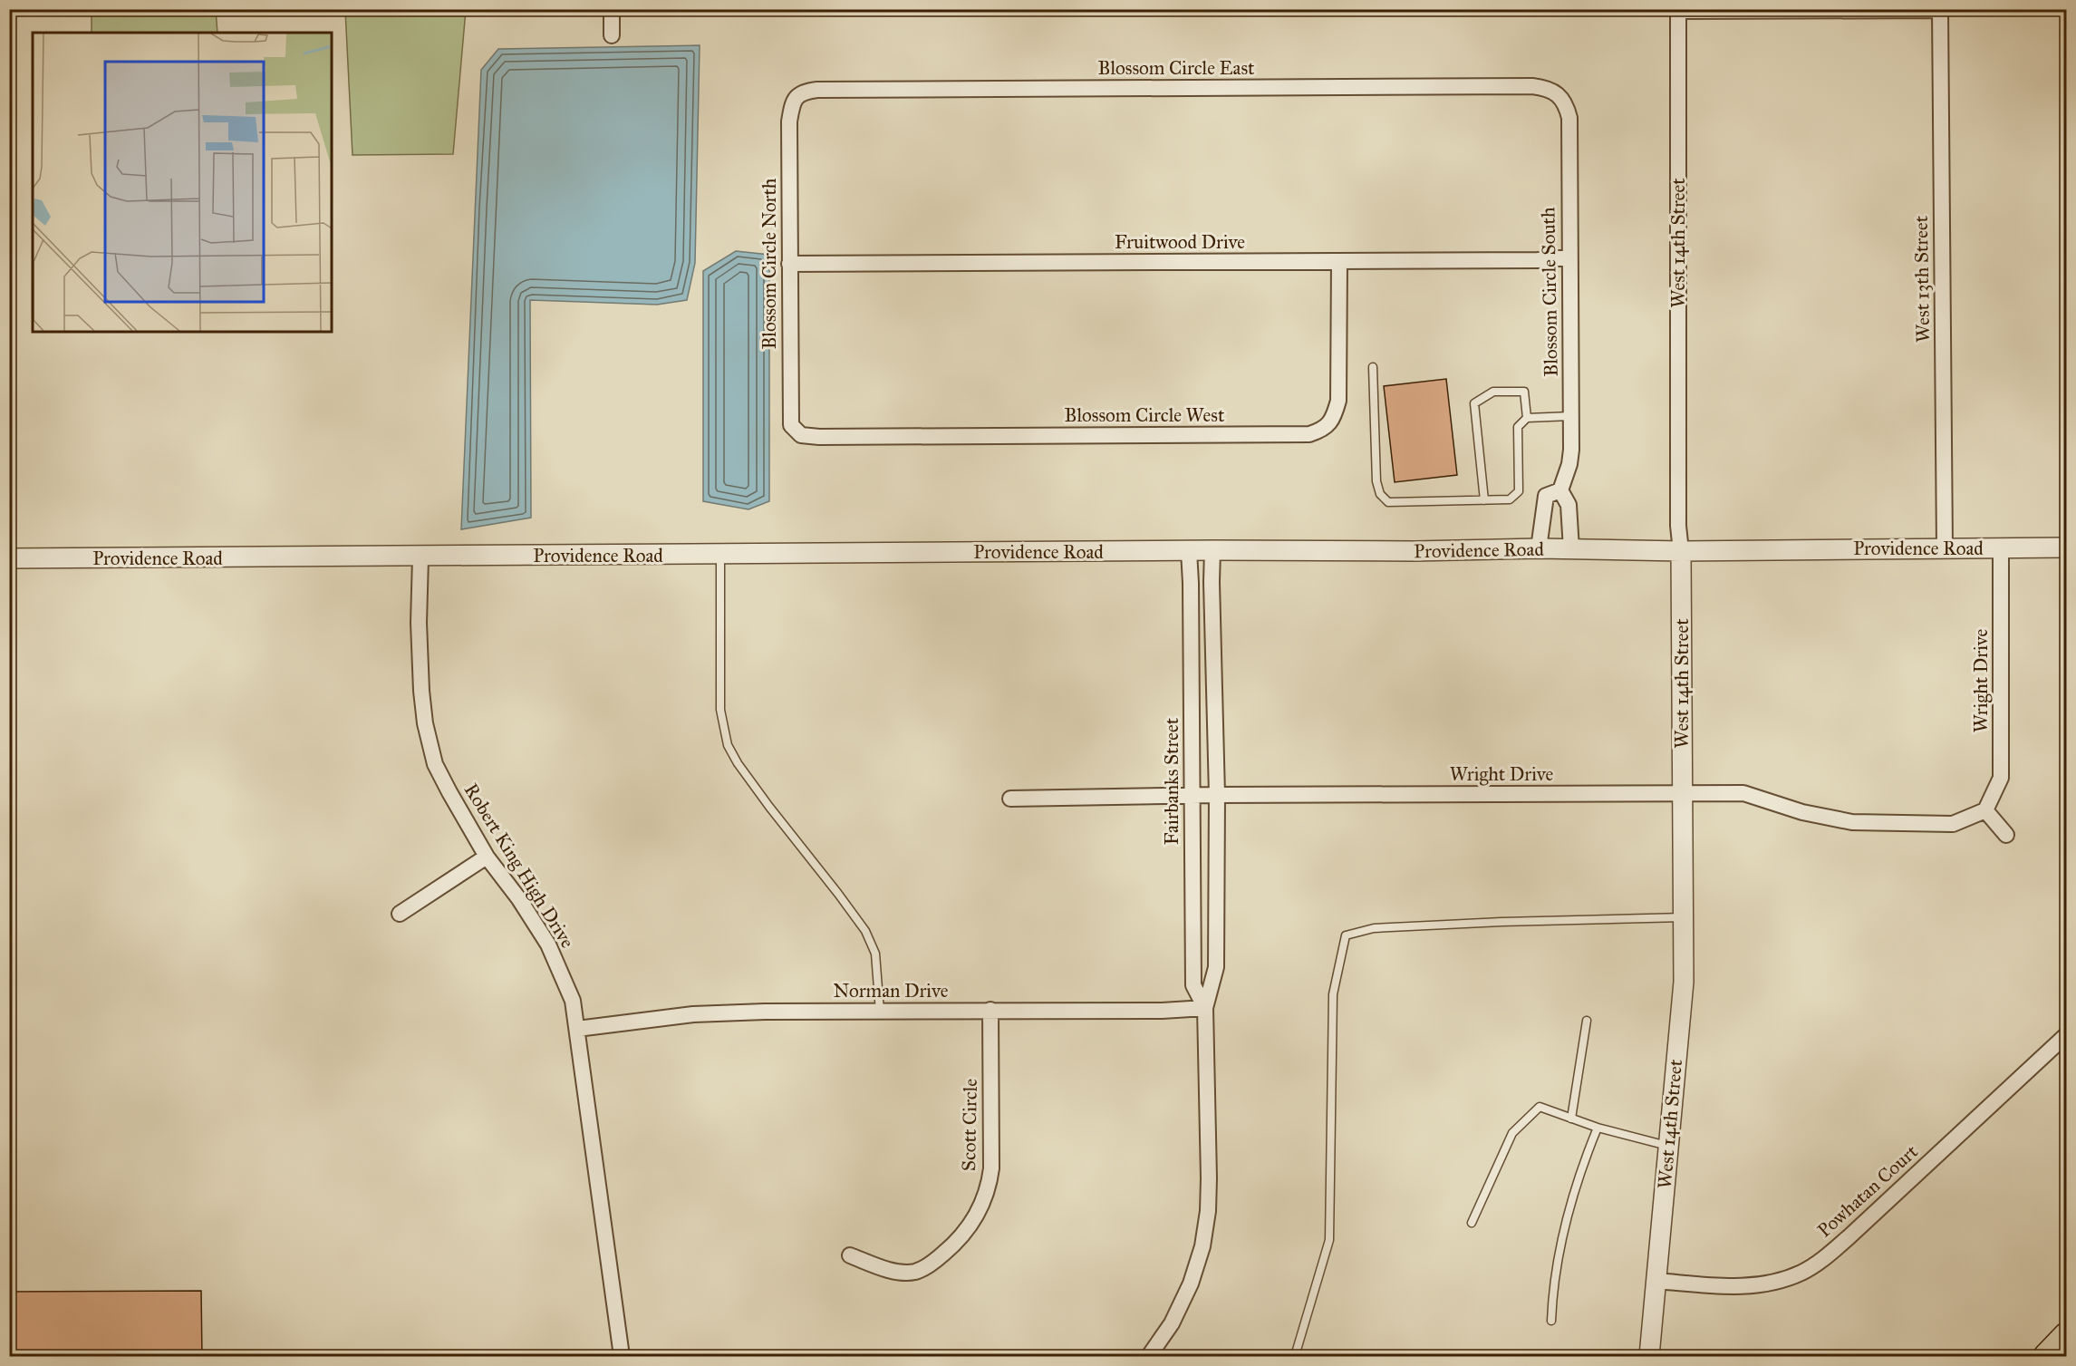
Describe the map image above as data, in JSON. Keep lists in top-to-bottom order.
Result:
{
  "streets": {
    "street": [
      "Blossom Circle East",
      "Fruitwood Drive",
      "West 14th Street",
      "Blossom Circle North",
      "West 13th Street",
      "Blossom Circle South",
      "Blossom Circle West",
      "Providence Road",
      "Wright Drive",
      "Fairbanks Street",
      "Robert King High Drive",
      "Norman Drive",
      "Scott Circle",
      "Powhatan Court"
    ]
  },
  "crossings": [
    ["Blossom Circle East", "Blossom Circle North"],
    ["Blossom Circle East", "Blossom Circle South"],
    ["Fruitwood Drive", "Blossom Circle North"],
    ["Fruitwood Drive", "Blossom Circle South"],
    ["Fruitwood Drive", "Blossom Circle West"],
    ["West 14th Street", "Providence Road"],
    ["West 14th Street", "Wright Drive"],
    ["West 14th Street", "Powhatan Court"],
    ["Blossom Circle North", "Blossom Circle West"],
    ["West 13th Street", "Providence Road"],
    ["Blossom Circle South", "Providence Road"],
    ["Providence Road", "Wright Drive"],
    ["Providence Road", "Fairbanks Street"],
    ["Providence Road", "Robert King High Drive"],
    ["Wright Drive", "Fairbanks Street"],
    ["Fairbanks Street", "Norman Drive"],
    ["Robert King High Drive", "Norman Drive"],
    ["Norman Drive", "Scott Circle"]
  ]
}
